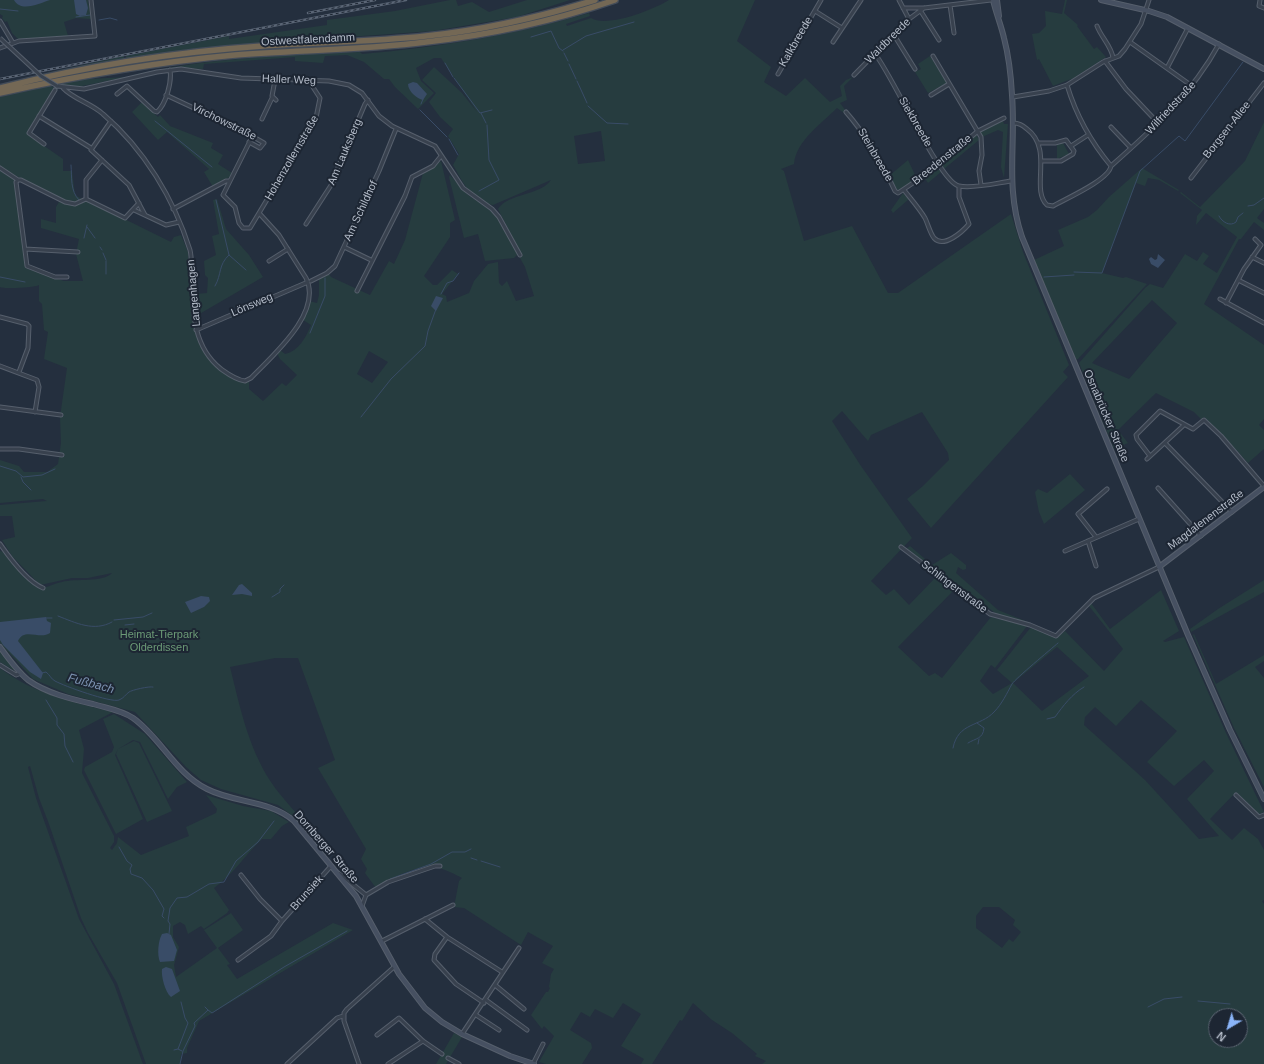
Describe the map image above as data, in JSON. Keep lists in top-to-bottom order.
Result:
{
  "streets": {
    "highway": ["Ostwestfalendamm"],
    "main road": ["Osnabrücker Straße", "Magdalenenstraße", "Dornberger Straße"],
    "street": [
      "Waldbreede",
      "Kalkbreede",
      "Haller Weg",
      "Wilfriedstraße",
      "Virchowstraße",
      "Siekbreede",
      "Borgsen-Allee",
      "Am Lauksberg",
      "Steinbreede",
      "Hohenzollernstraße",
      "Breedenstraße",
      "Am Schildhof",
      "Langenhagen",
      "Lönsweg",
      "Schlingenstraße",
      "Brunsiek"
    ]
  },
  "crossings": [
    ["Waldbreede", "Siekbreede"],
    ["Waldbreede", "Osnabrücker Straße"],
    ["Haller Weg", "Am Lauksberg"],
    ["Haller Weg", "Hohenzollernstraße"],
    ["Haller Weg", "Am Schildhof"],
    ["Haller Weg", "Langenhagen"],
    ["Siekbreede", "Breedenstraße"],
    ["Steinbreede", "Breedenstraße"],
    ["Hohenzollernstraße", "Am Schildhof"],
    ["Hohenzollernstraße", "Langenhagen"],
    ["Hohenzollernstraße", "Lönsweg"],
    ["Am Schildhof", "Langenhagen"],
    ["Am Schildhof", "Lönsweg"],
    ["Langenhagen", "Lönsweg"],
    ["Osnabrücker Straße", "Magdalenenstraße"],
    ["Osnabrücker Straße", "Schlingenstraße"],
    ["Magdalenenstraße", "Schlingenstraße"],
    ["Dornberger Straße", "Brunsiek"]
  ],
  "water": ["Fußbach"],
  "parks": ["Heimat-Tierpark Olderdissen"],
  "north": "bottom left"
}
